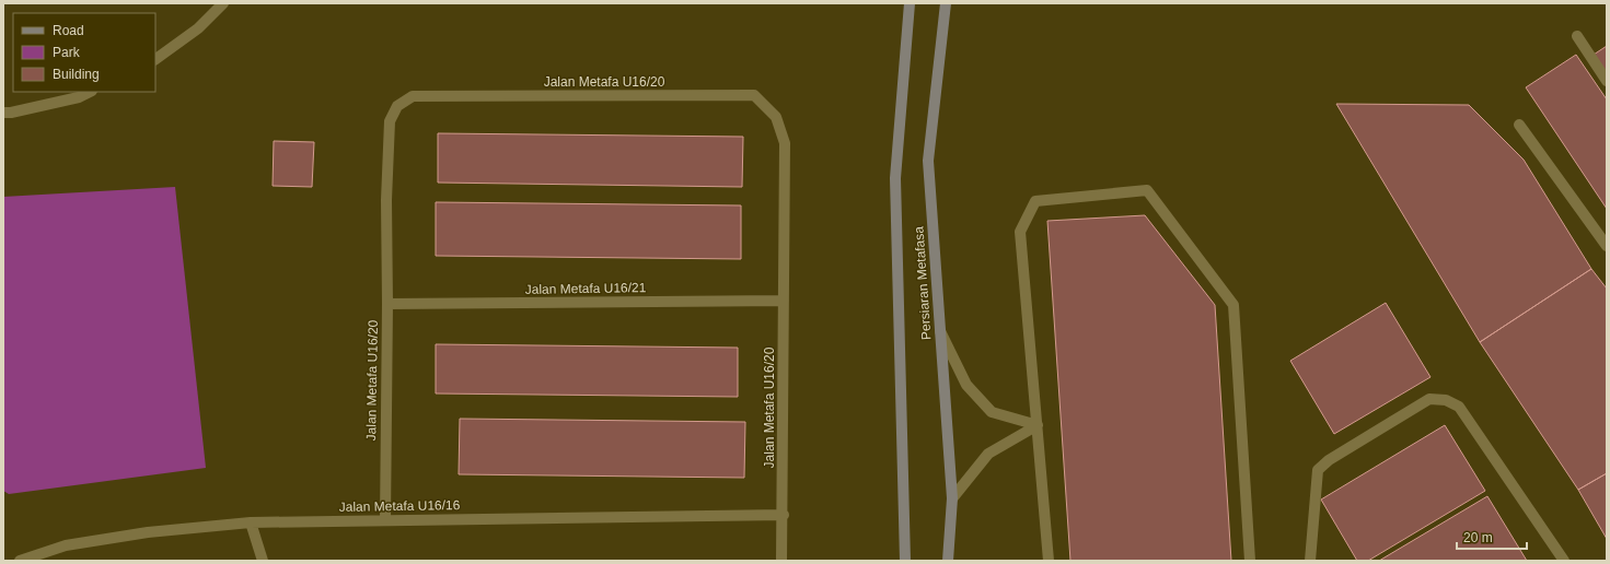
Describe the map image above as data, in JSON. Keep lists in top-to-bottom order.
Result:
{
  "streets": {
    "main road": ["Persiaran Metafasa"],
    "street": ["Jalan Metafa U16/20", "Jalan Metafa U16/21", "Jalan Metafa U16/16"]
  },
  "crossings": [
    ["Jalan Metafa U16/20", "Jalan Metafa U16/21"],
    ["Jalan Metafa U16/20", "Jalan Metafa U16/16"]
  ],
  "legend": ["Road", "Park", "Building"],
  "scale_bar": "20 m"
}
